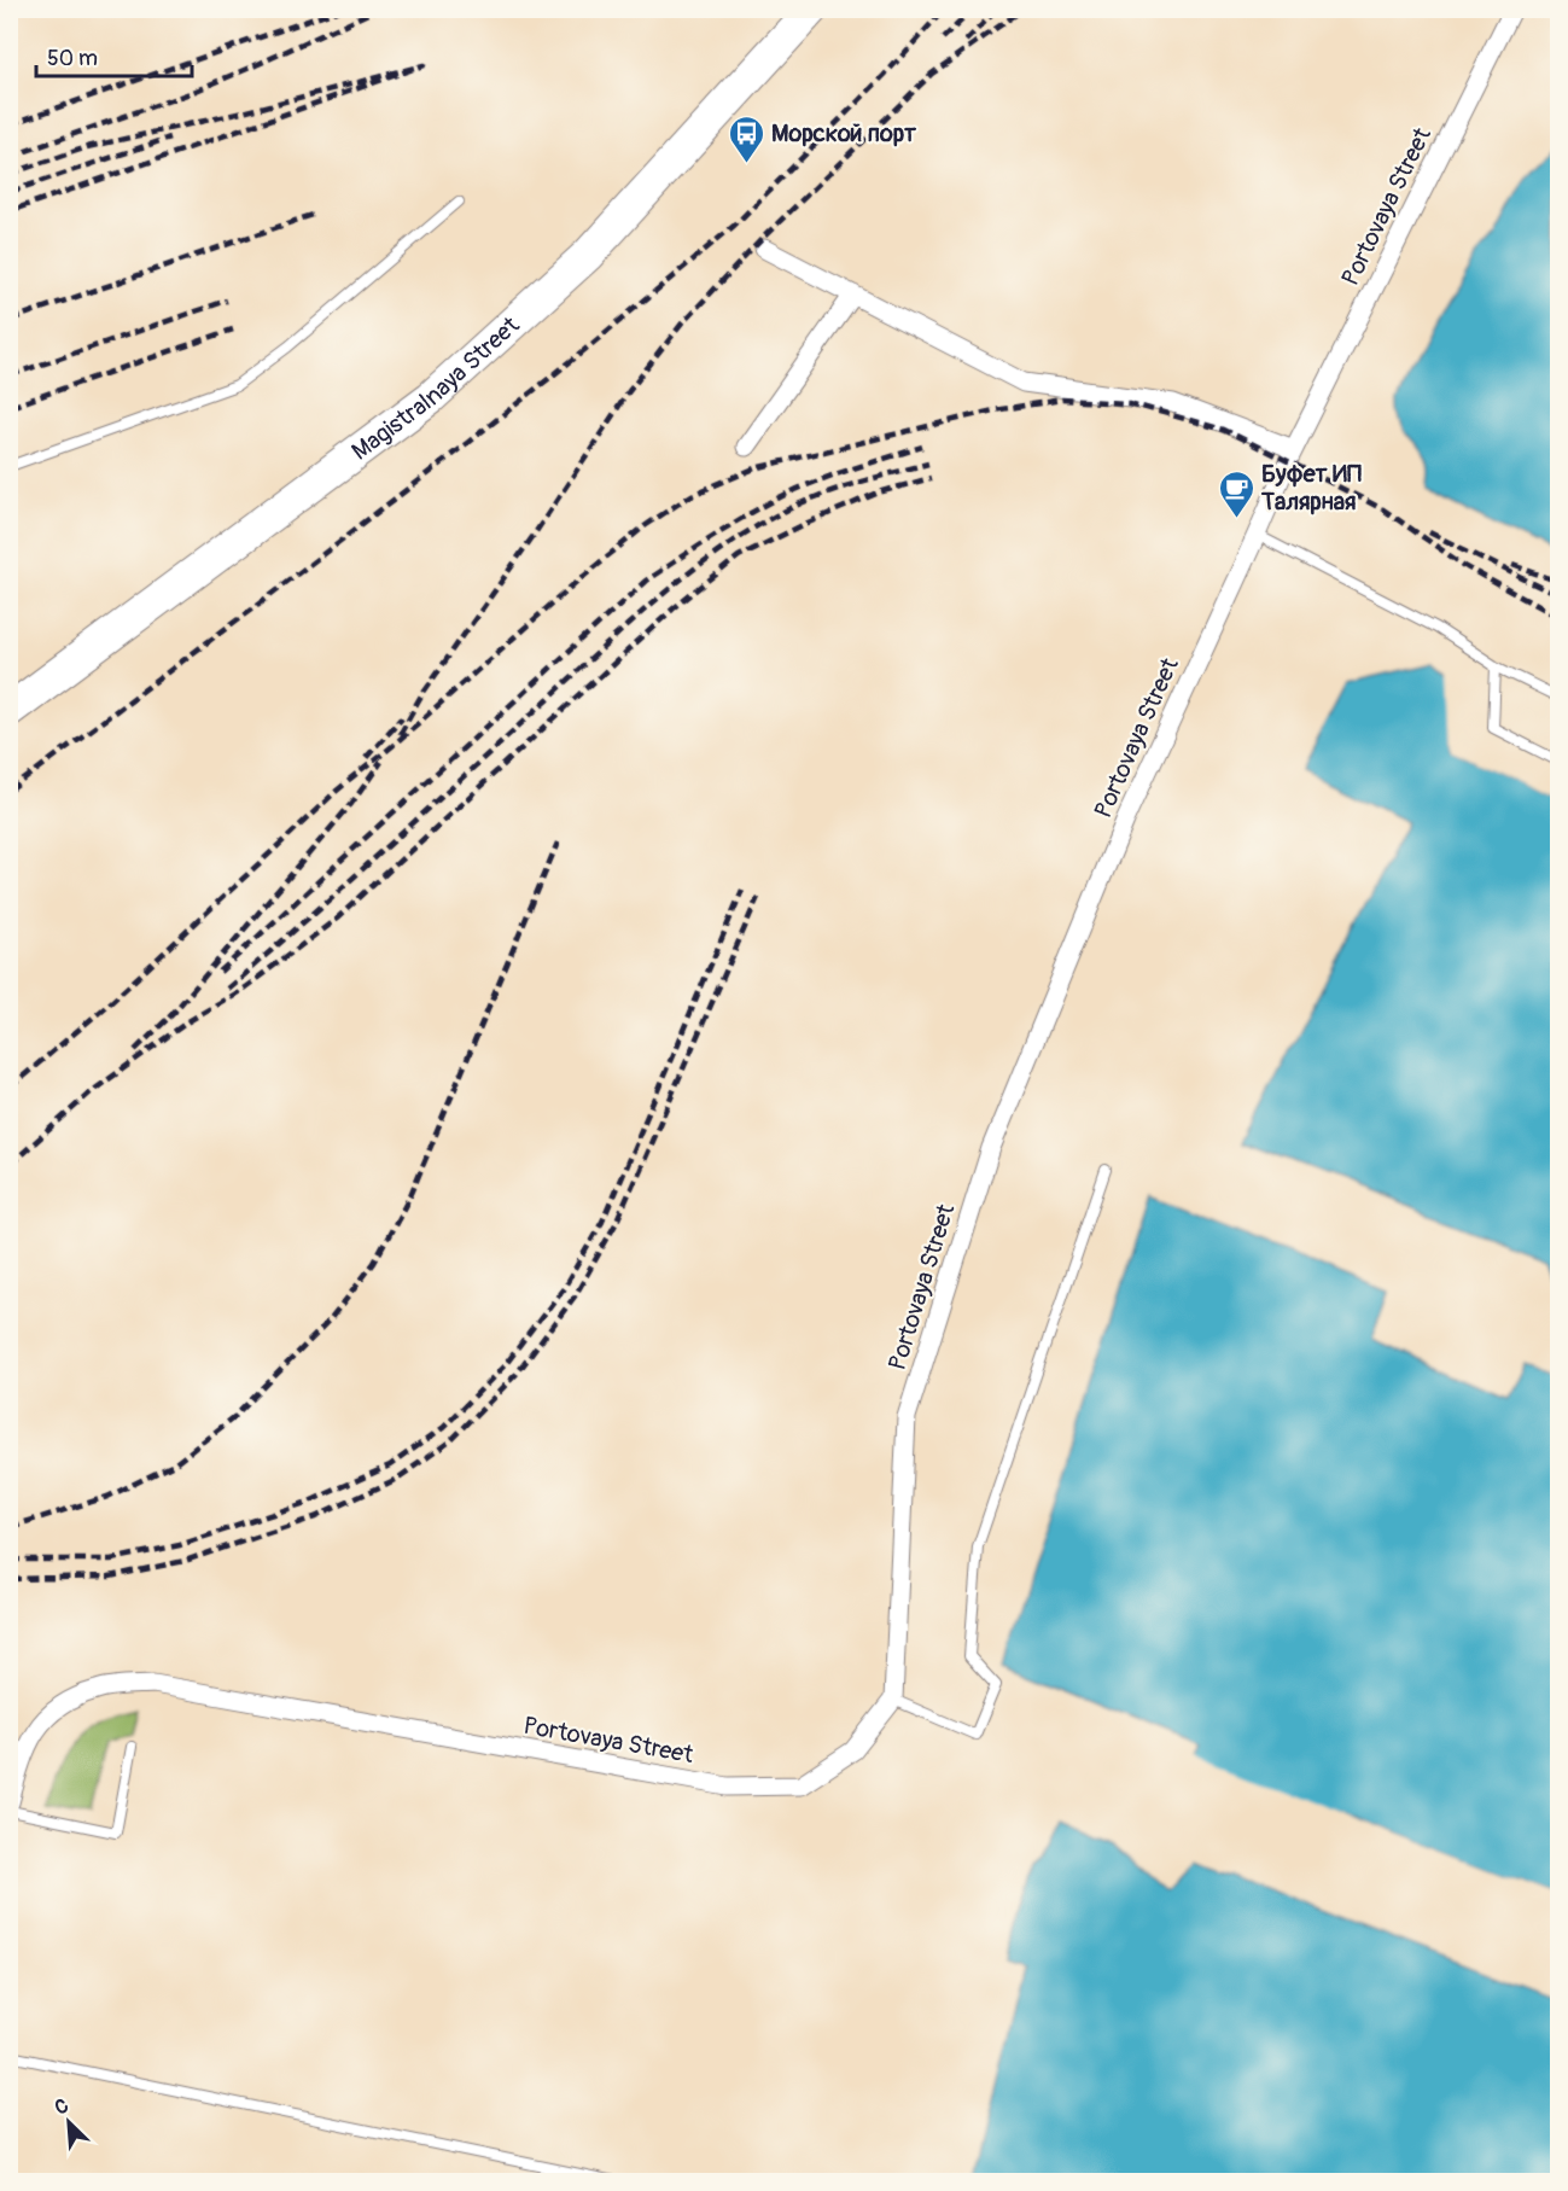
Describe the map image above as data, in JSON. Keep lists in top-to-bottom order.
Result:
{
  "streets": {
    "highway": ["Magistralnaya Street"],
    "street": ["Portovaya Street"]
  },
  "places": {
    "bus stop": ["Морской порт"],
    "cafe": ["Буфет ИП Талярная"]
  },
  "scale_bar": "50 m",
  "north": "top left"
}
